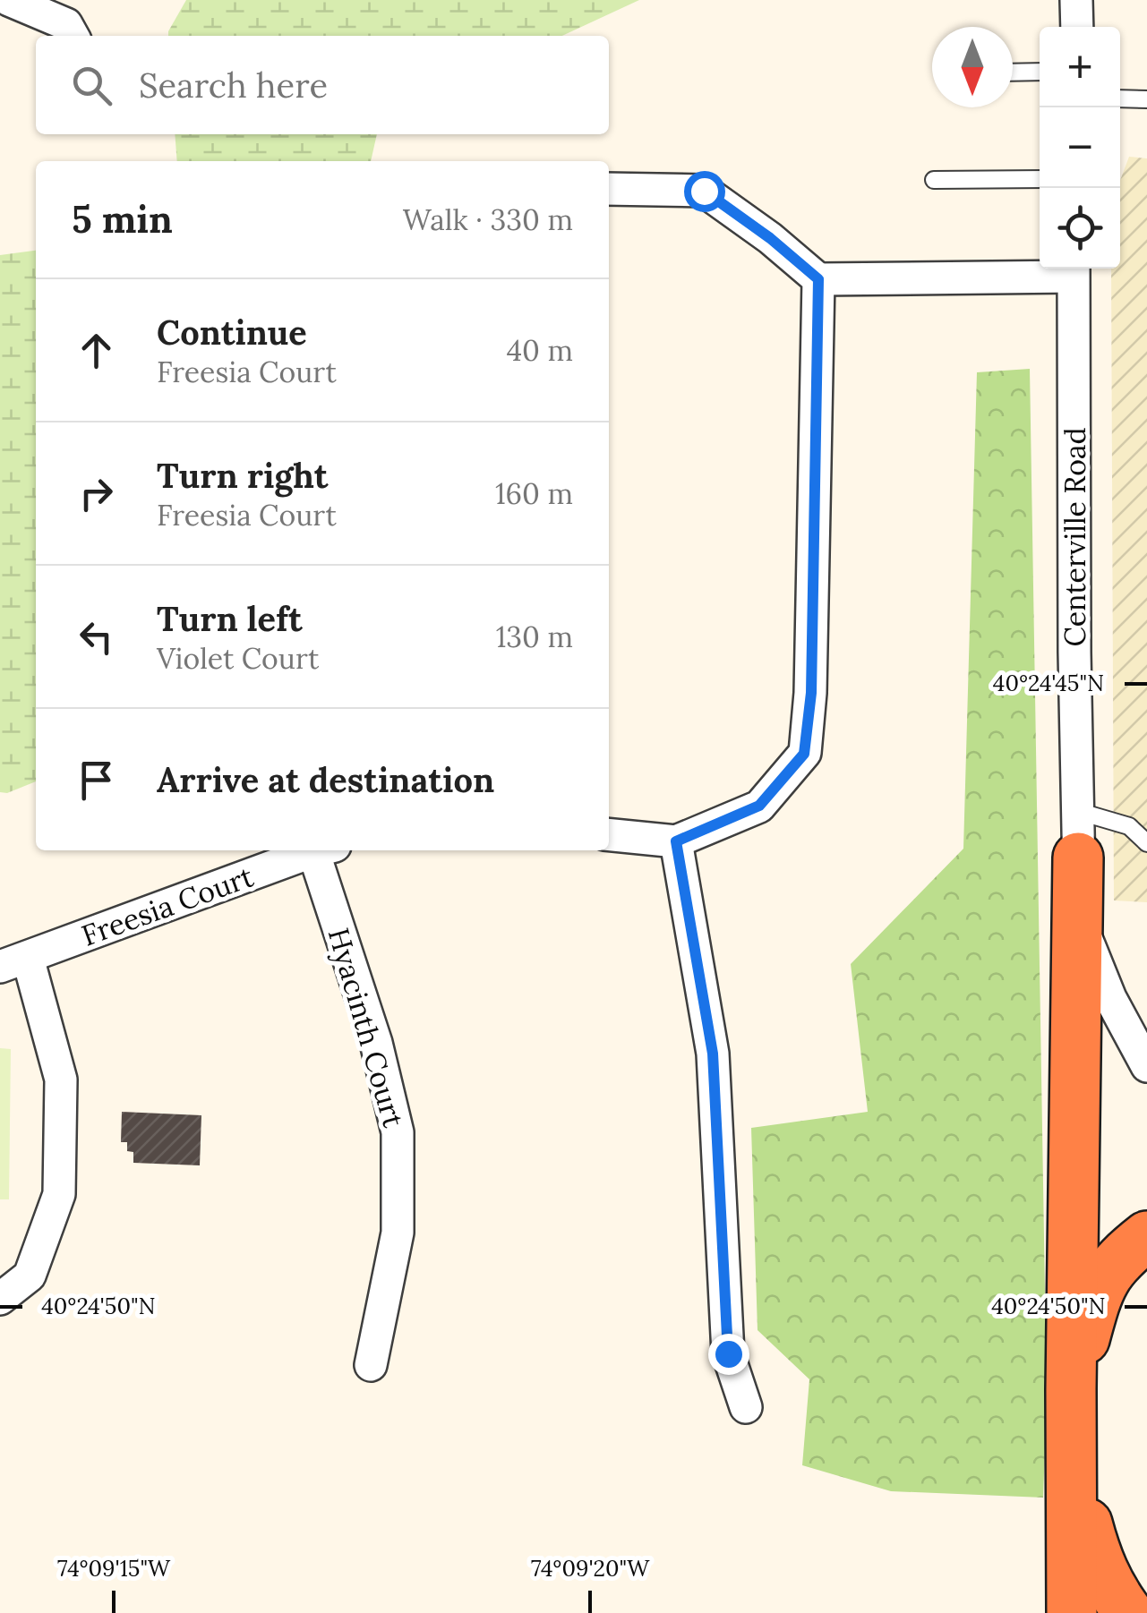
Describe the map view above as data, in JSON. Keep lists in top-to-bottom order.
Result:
{
  "streets": {
    "street": ["Centerville Road", "Freesia Court", "Hyacinth Court"]
  },
  "north": "bottom",
  "page": {
    "map_buttons": ["+", "−"],
    "search": "Search here",
    "heading": ["5 min", "Walk · 330 m"],
    "list": [
      ["Continue", "Freesia Court", "40 m"],
      ["Turn right", "Freesia Court", "160 m"],
      ["Turn left", "Violet Court", "130 m"],
      "Arrive at destination"
    ]
  },
  "coordinates": [
    "40°24'45\"N",
    "40°24'50\"N",
    "74°09'15\"W",
    "74°09'20\"W"
  ]
}
